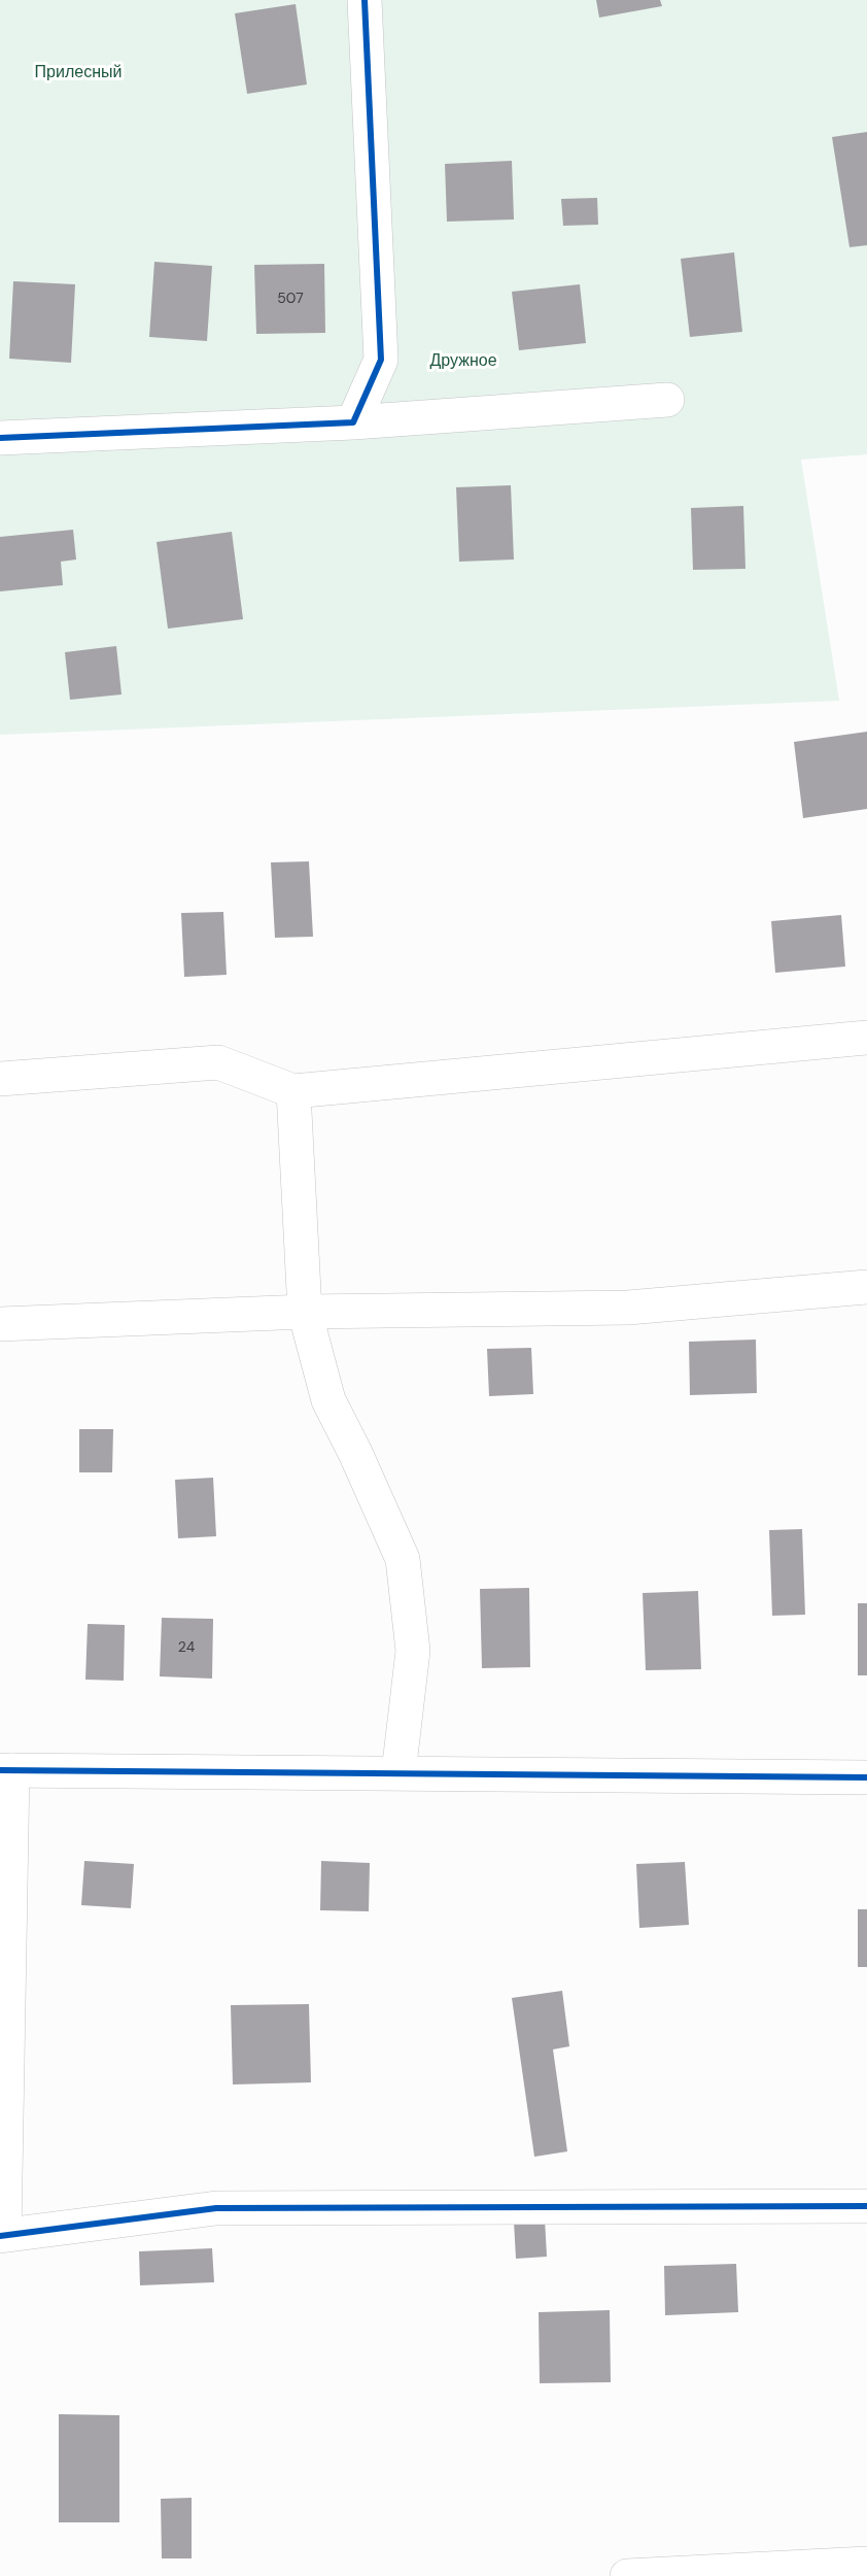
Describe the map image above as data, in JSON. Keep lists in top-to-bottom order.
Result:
{
  "parks": ["Прилесный", "Дружное"],
  "house_numbers": ["507", "24"]
}
